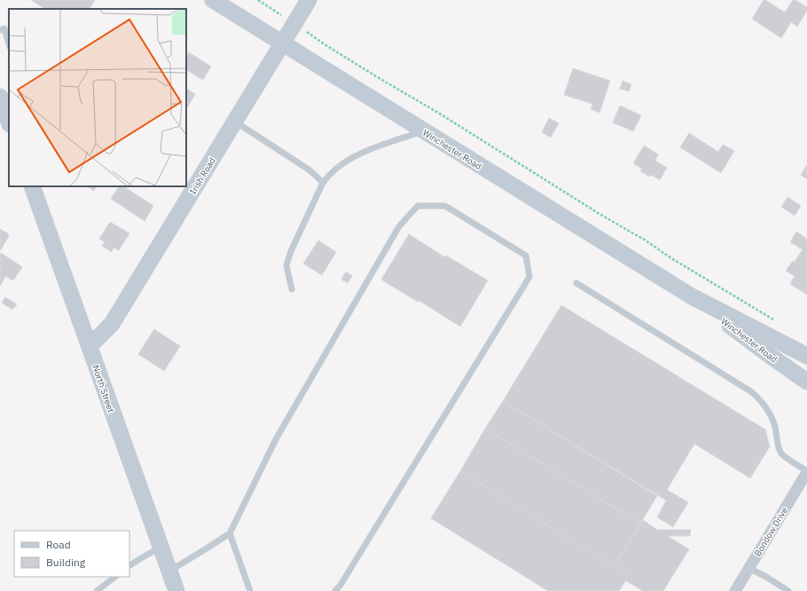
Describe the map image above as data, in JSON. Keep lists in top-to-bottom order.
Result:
{
  "streets": {
    "street": [
      "Winchester Road",
      "Irish Road",
      "North Street",
      "Bondow Drive"
    ]
  },
  "crossings": [
    ["Winchester Road", "Irish Road"],
    ["Irish Road", "North Street"]
  ],
  "legend": ["Road", "Building"]
}
